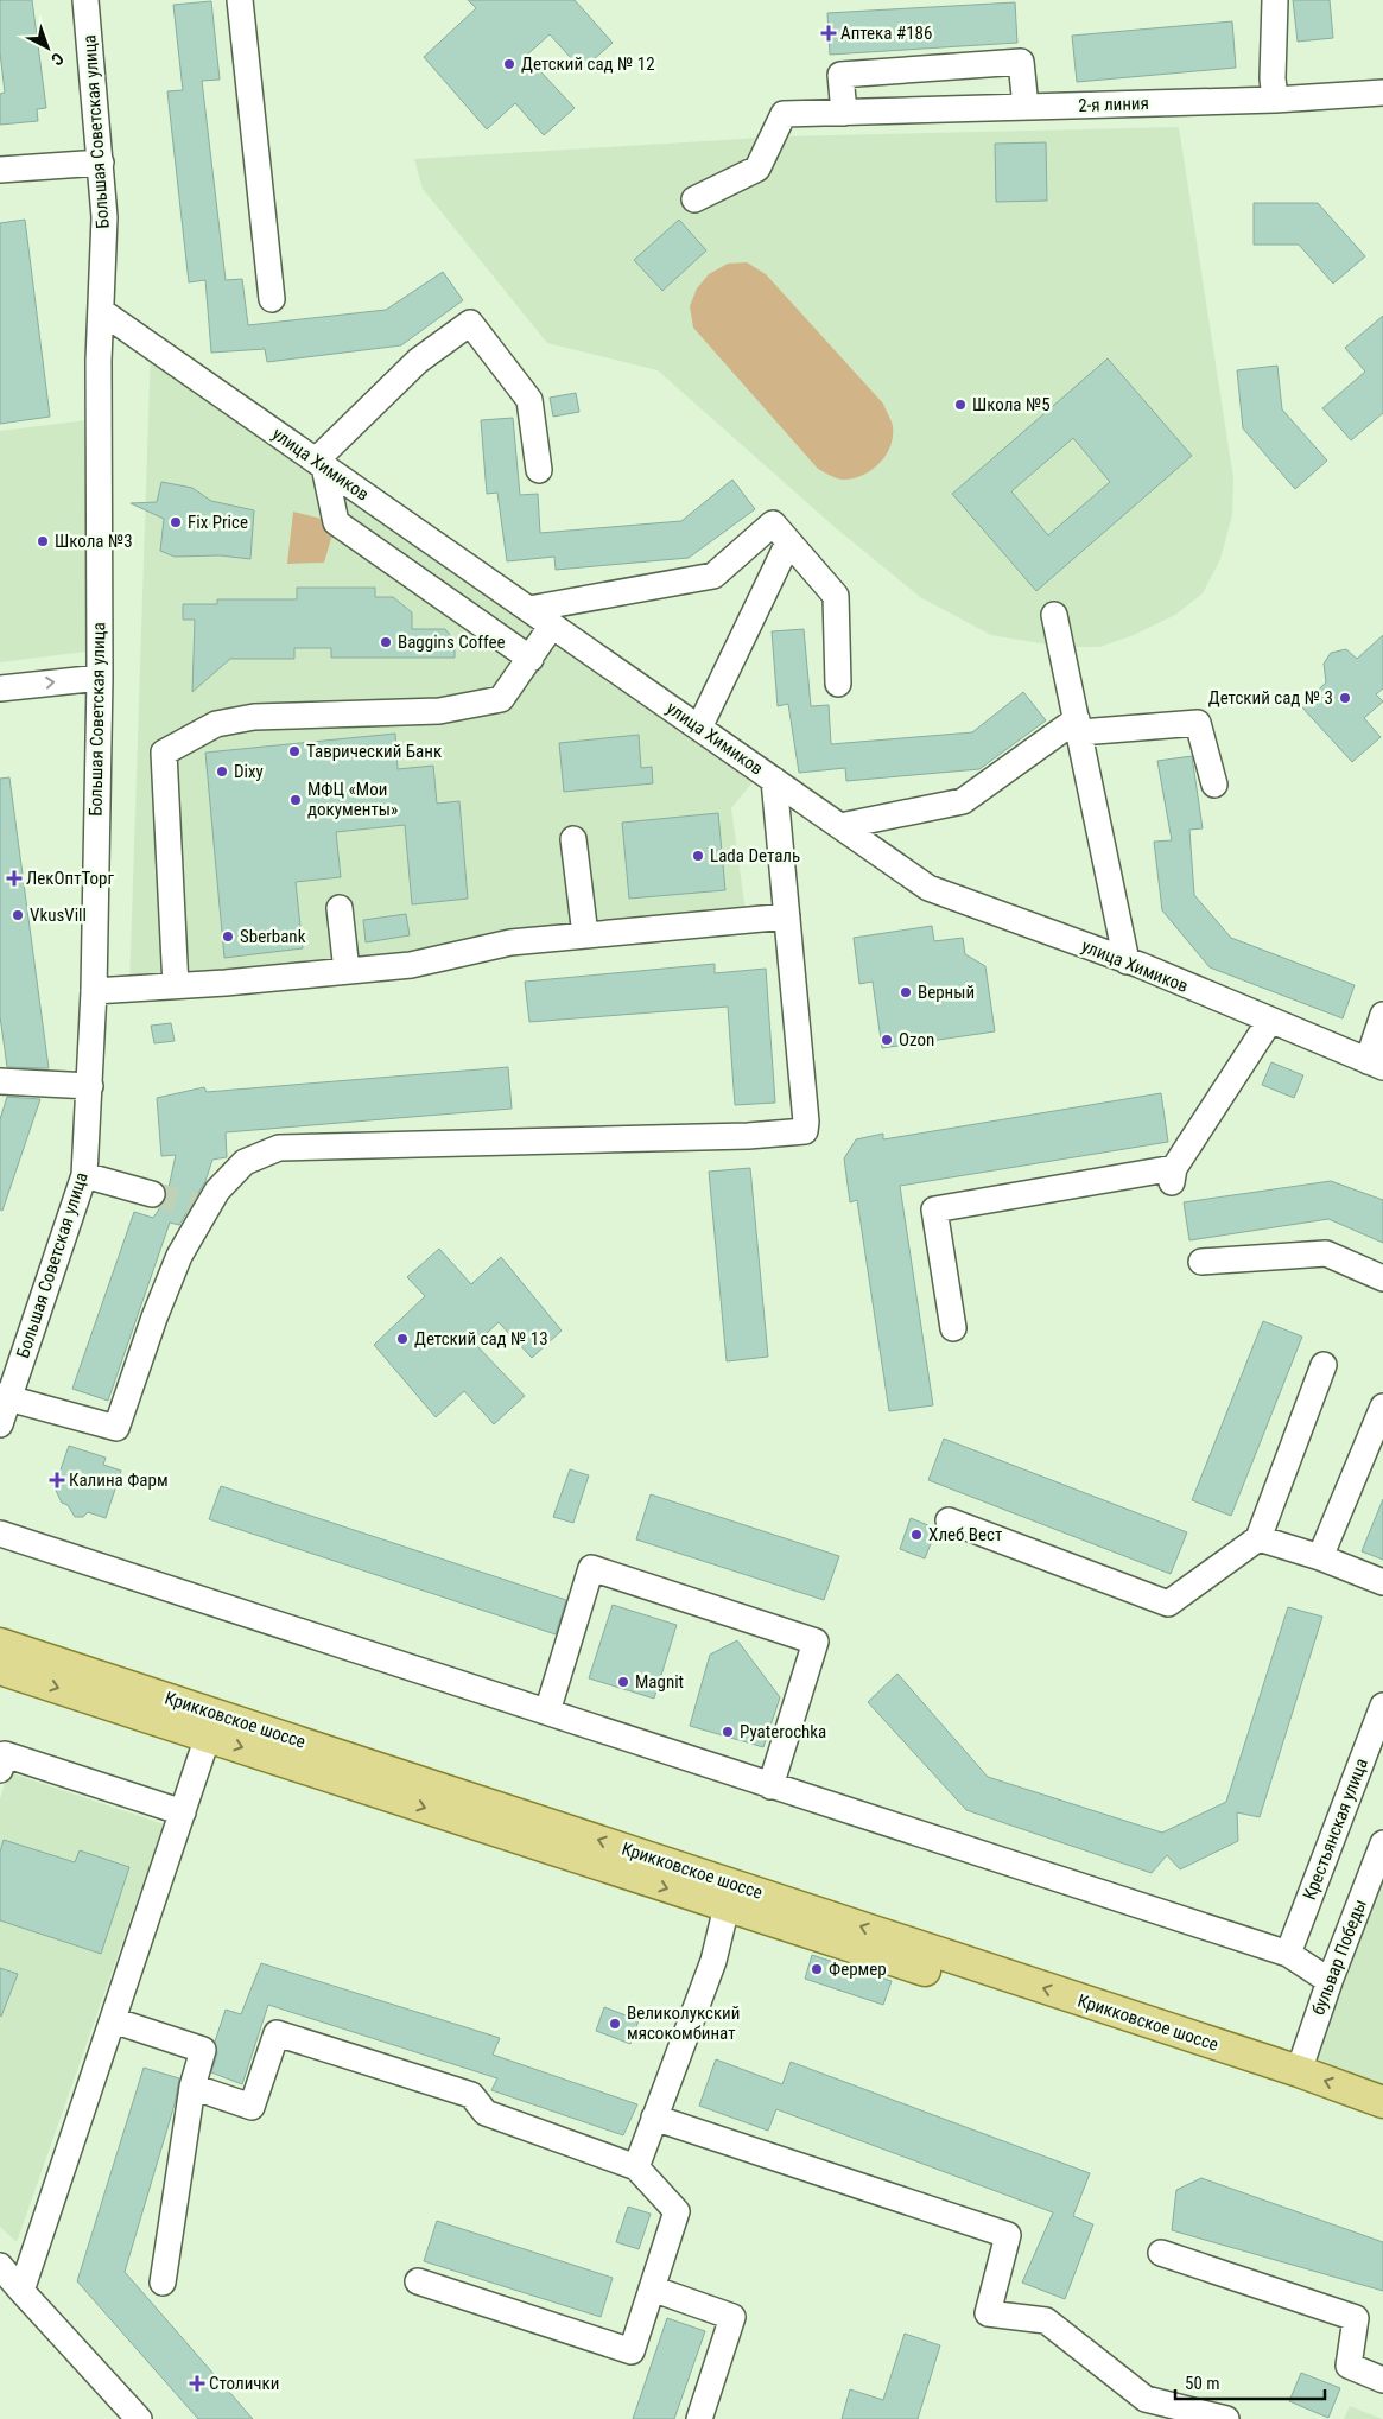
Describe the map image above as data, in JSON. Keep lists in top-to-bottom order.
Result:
{
  "streets": {
    "main road": ["Крикковское шоссе"],
    "street": [
      "2-я линия",
      "Большая Советская улица",
      "улица Химиков",
      "Крестьянская улица",
      "бульвар Победы"
    ]
  },
  "crossings": [
    ["Большая Советская улица", "улица Химиков"],
    ["Крикковское шоссе", "бульвар Победы"]
  ],
  "places": {
    "health": [
      "Аптека #186",
      "ЛекОптТорг",
      "Калина Фарм",
      "Столички"
    ],
    "other": [
      "Детский сад № 12",
      "Школа №5",
      "Fix Price",
      "Школа №3",
      "Baggins Coffee",
      "Детский сад № 3",
      "Таврический Банк",
      "Dixy",
      "МФЦ «Мои документы»",
      "Lada Dеталь",
      "VkusVill",
      "Sberbank",
      "Верный",
      "Ozon",
      "Детский сад № 13",
      "Хлеб Вест",
      "Magnit",
      "Pyaterochka",
      "Фермер",
      "Великолукский мясокомбинат"
    ]
  },
  "scale_bar": "50 m",
  "north": "bottom right"
}
